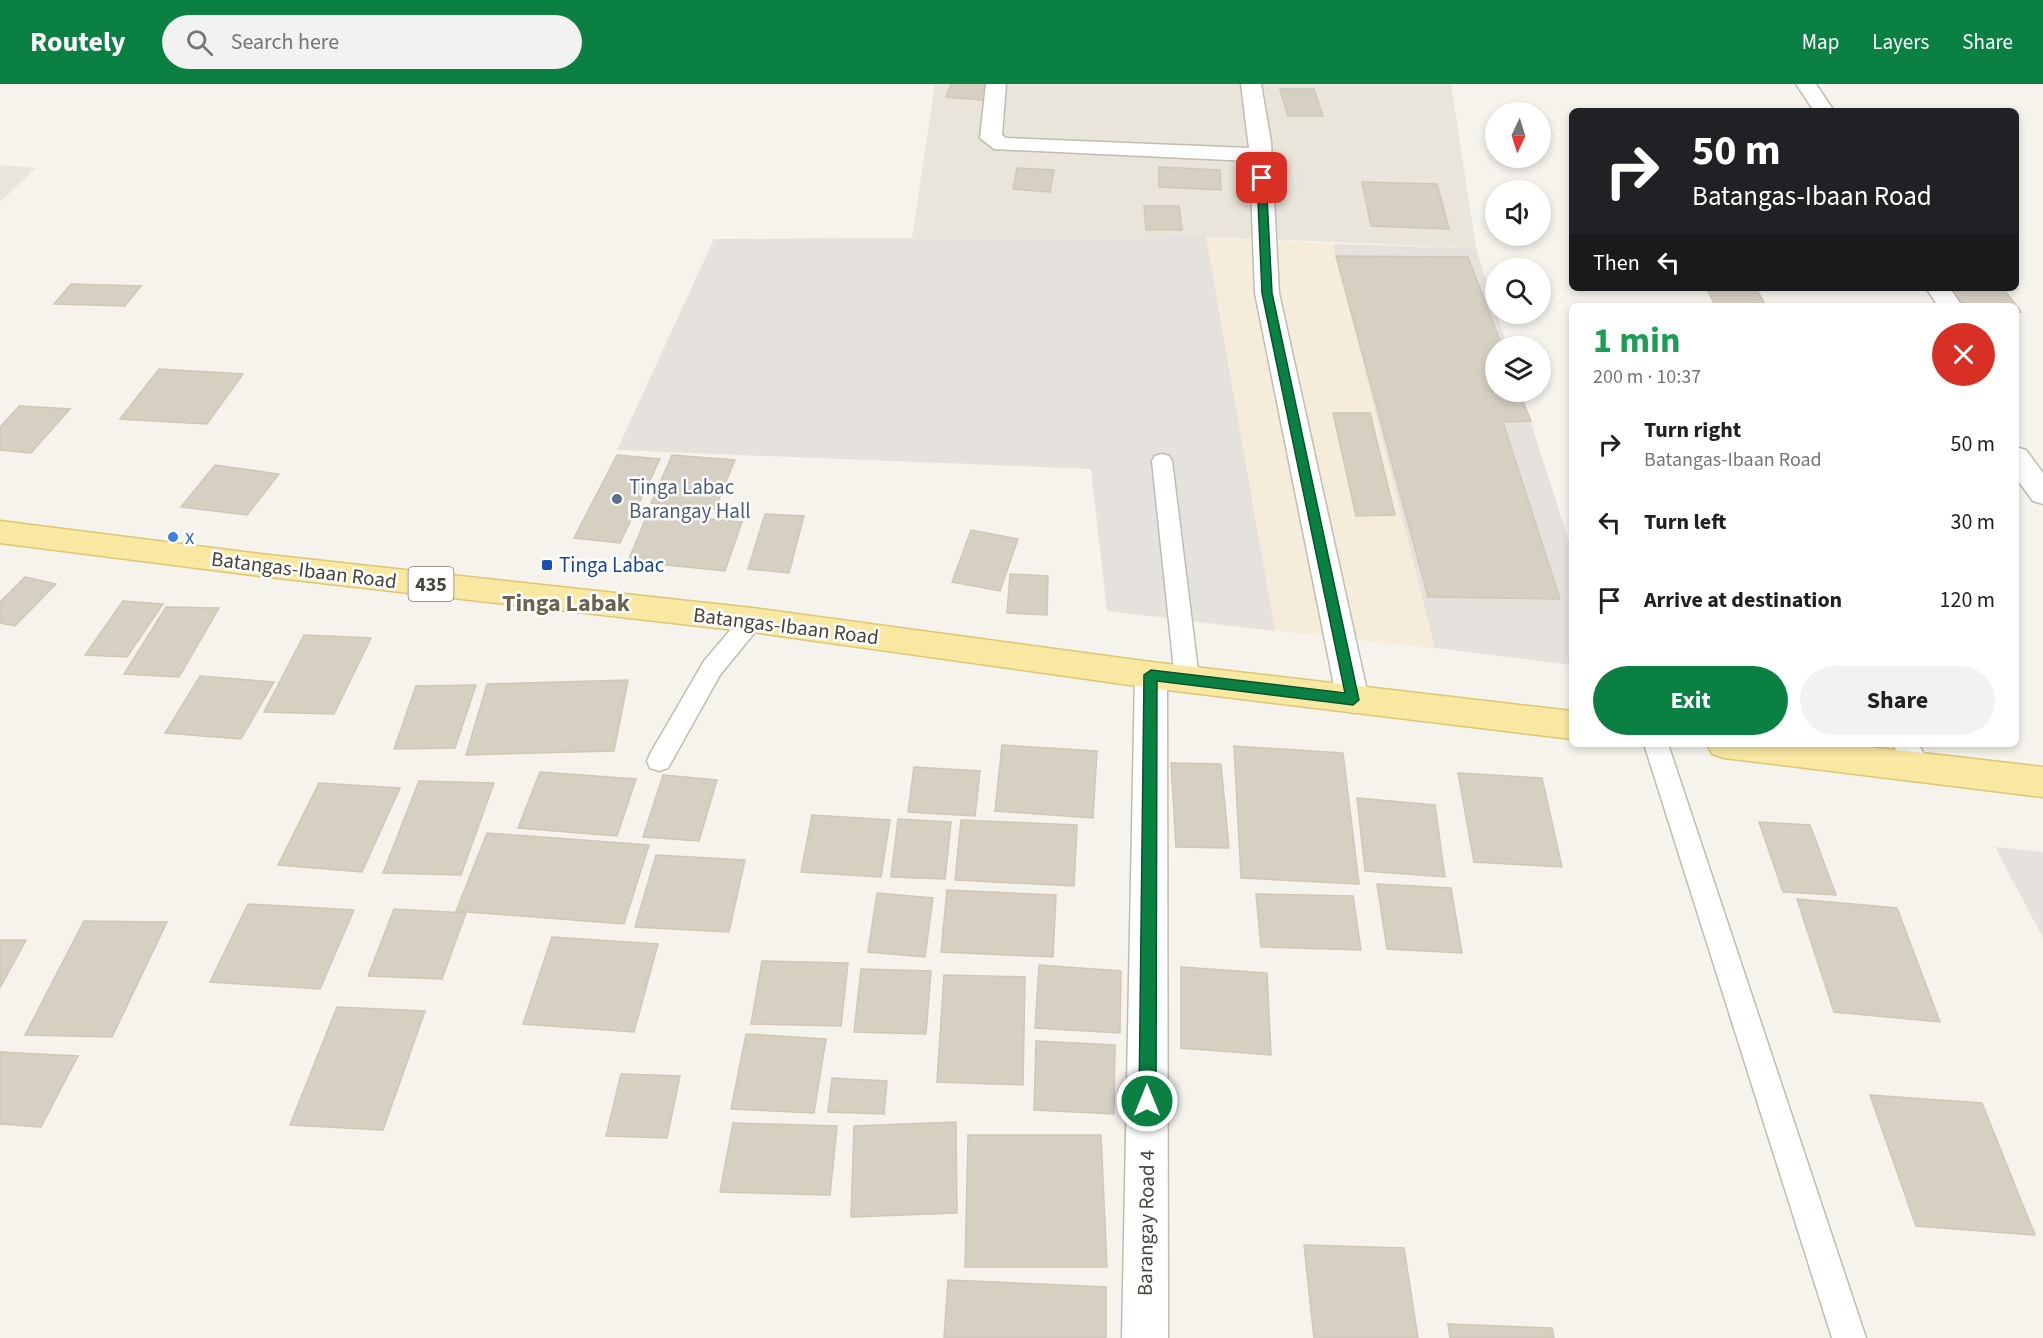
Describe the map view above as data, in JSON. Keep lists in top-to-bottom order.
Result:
{
  "streets": {
    "main road": ["Batangas-Ibaan Road", "435"],
    "street": ["Barangay Road 4"]
  },
  "crossings": [
    ["Batangas-Ibaan Road", "Barangay Road 4"]
  ],
  "districts": ["Tinga Labak"],
  "places": {
    "other": ["Tinga Labac Barangay Hall", "x"],
    "transit": ["Tinga Labac"]
  },
  "north": "bottom",
  "page": {
    "header": "Routely",
    "search": "Search here",
    "nav": ["Map", "Layers", "Share"],
    "turn": ["50 m", "Batangas-Ibaan Road"],
    "then": "Then",
    "heading": ["1 min", "200 m · 10:37"],
    "list": [
      {
        "name": "Turn right",
        "note": "Batangas-Ibaan Road",
        "value": "50 m"
      },
      {
        "name": "Turn left",
        "value": "30 m"
      },
      {
        "name": "Arrive at destination",
        "value": "120 m"
      }
    ],
    "buttons": ["Exit", "Share"]
  }
}
